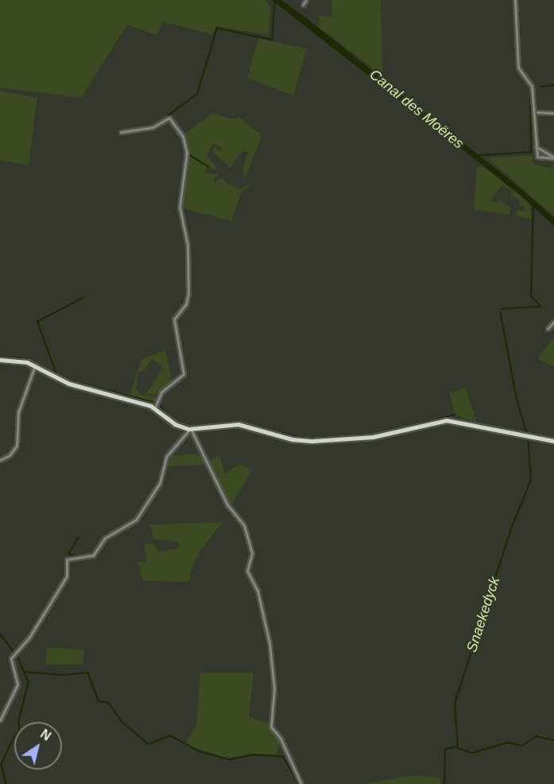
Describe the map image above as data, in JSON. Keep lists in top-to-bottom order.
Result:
{
  "water": ["Canal des Moëres", "Snaekedyck"],
  "north": "top right"
}
